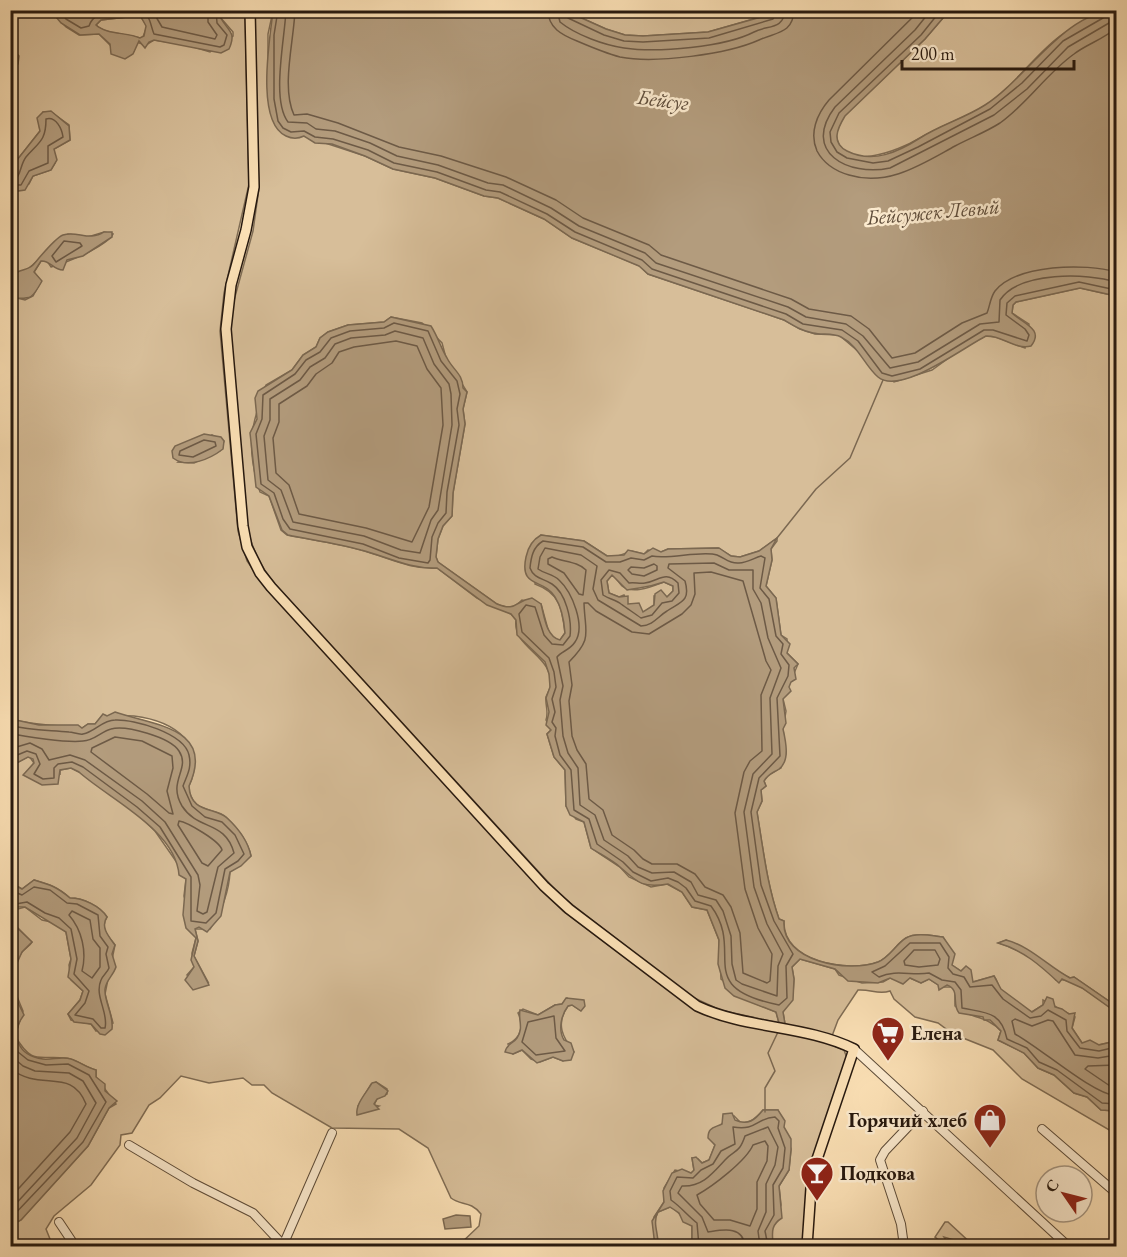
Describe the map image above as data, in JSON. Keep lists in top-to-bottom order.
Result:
{
  "water": ["Бейсуг", "Бейсужек Левый"],
  "places": {
    "supermarket": ["Елена"],
    "shop": ["Горячий хлеб"],
    "bar": ["Подкова"]
  },
  "scale_bar": "200 m",
  "north": "top left"
}
